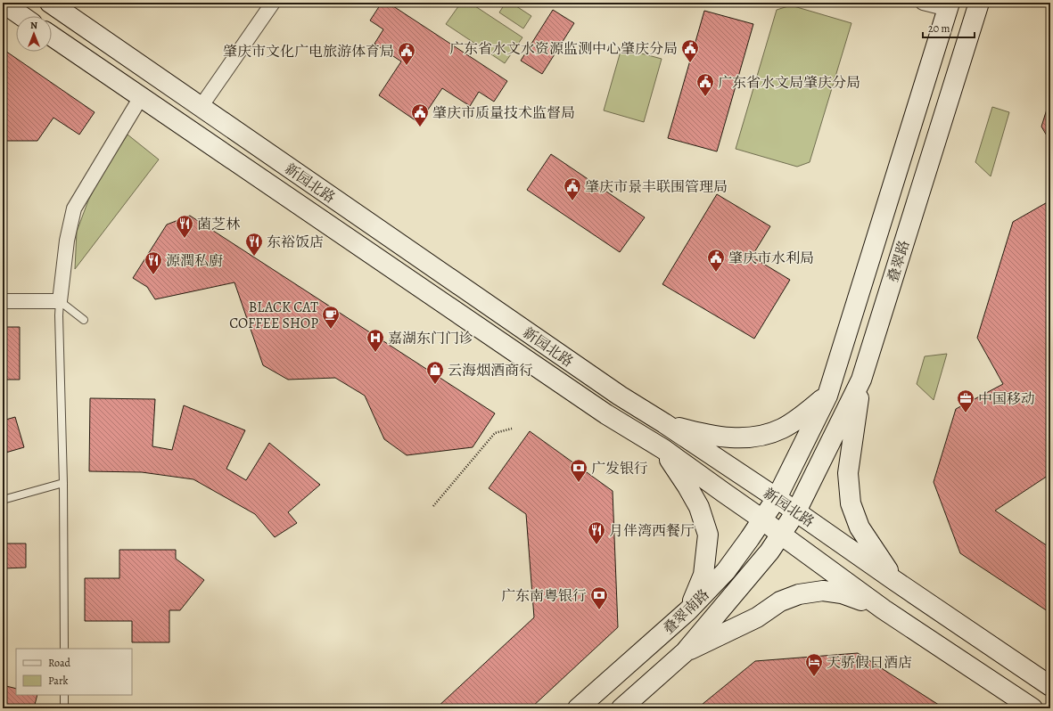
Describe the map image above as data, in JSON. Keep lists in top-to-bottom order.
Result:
{
  "streets": {
    "main road": ["新园北路", "叠翠路", "叠翠南路"]
  },
  "crossings": [
    ["新园北路", "叠翠路"],
    ["新园北路", "叠翠南路"],
    ["叠翠路", "叠翠南路"]
  ],
  "places": {
    "public building": [
      "广东省水文水资源监测中心肇庆分局",
      "肇庆市文化广电旅游体育局",
      "广东省水文局肇庆分局",
      "肇庆市质量技术监督局",
      "肇庆市景丰联围管理局",
      "肇庆市水利局"
    ],
    "restaurant": [
      "菌芝林",
      "东裕饭店",
      "源潤私廚",
      "月伴湾西餐厅"
    ],
    "cafe": ["BLACK CAT COFFEE SHOP"],
    "hospital": ["嘉湖东门门诊"],
    "shop": ["云海烟酒商行"],
    "office": ["中国移动"],
    "bank": ["广发银行", "广东南粤银行"],
    "hotel": ["天骄假日酒店"]
  },
  "legend": ["Road", "Park"],
  "scale_bar": "20 m",
  "north": "top"
}
